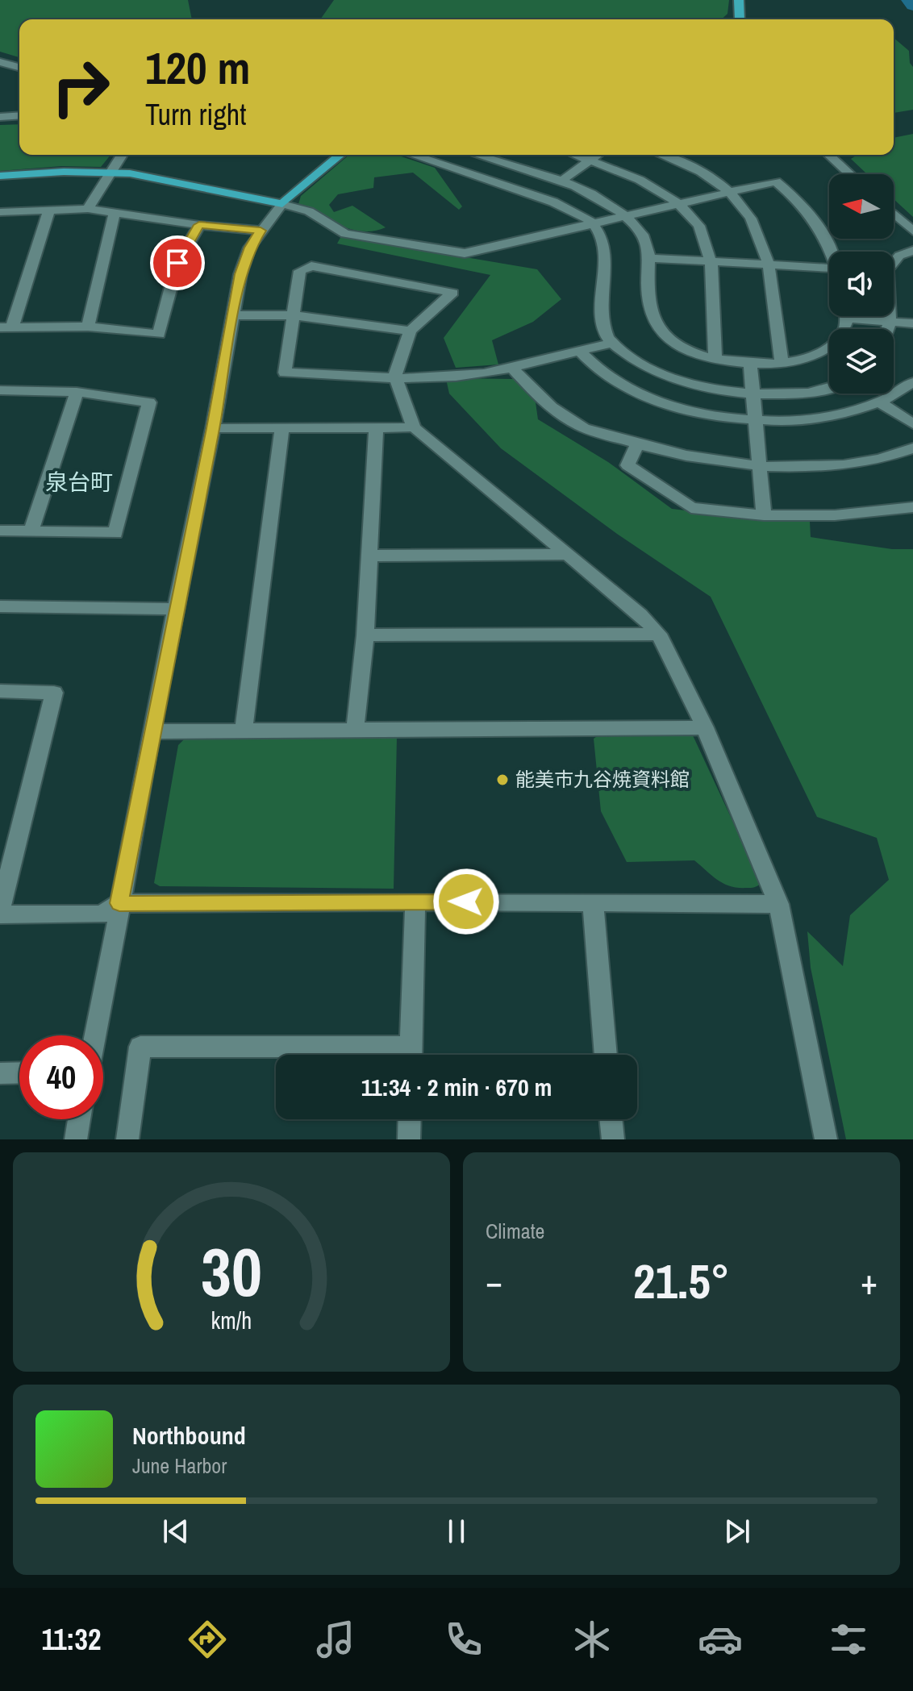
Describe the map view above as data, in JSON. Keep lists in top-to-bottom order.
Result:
{
  "districts": ["泉台町"],
  "places": ["能美市九谷焼資料館"],
  "north": "left",
  "page": {
    "turn": ["120 m", "Turn right"],
    "limit": "40",
    "trip": "11:34 · 2 min · 670 m",
    "tile": "Climate",
    "heat": ["−", "21.5°", "+"],
    "song": ["Northbound", "June Harbor"],
    "tabs": "11:32",
    "gauge": ["30", "km/h"]
  }
}
